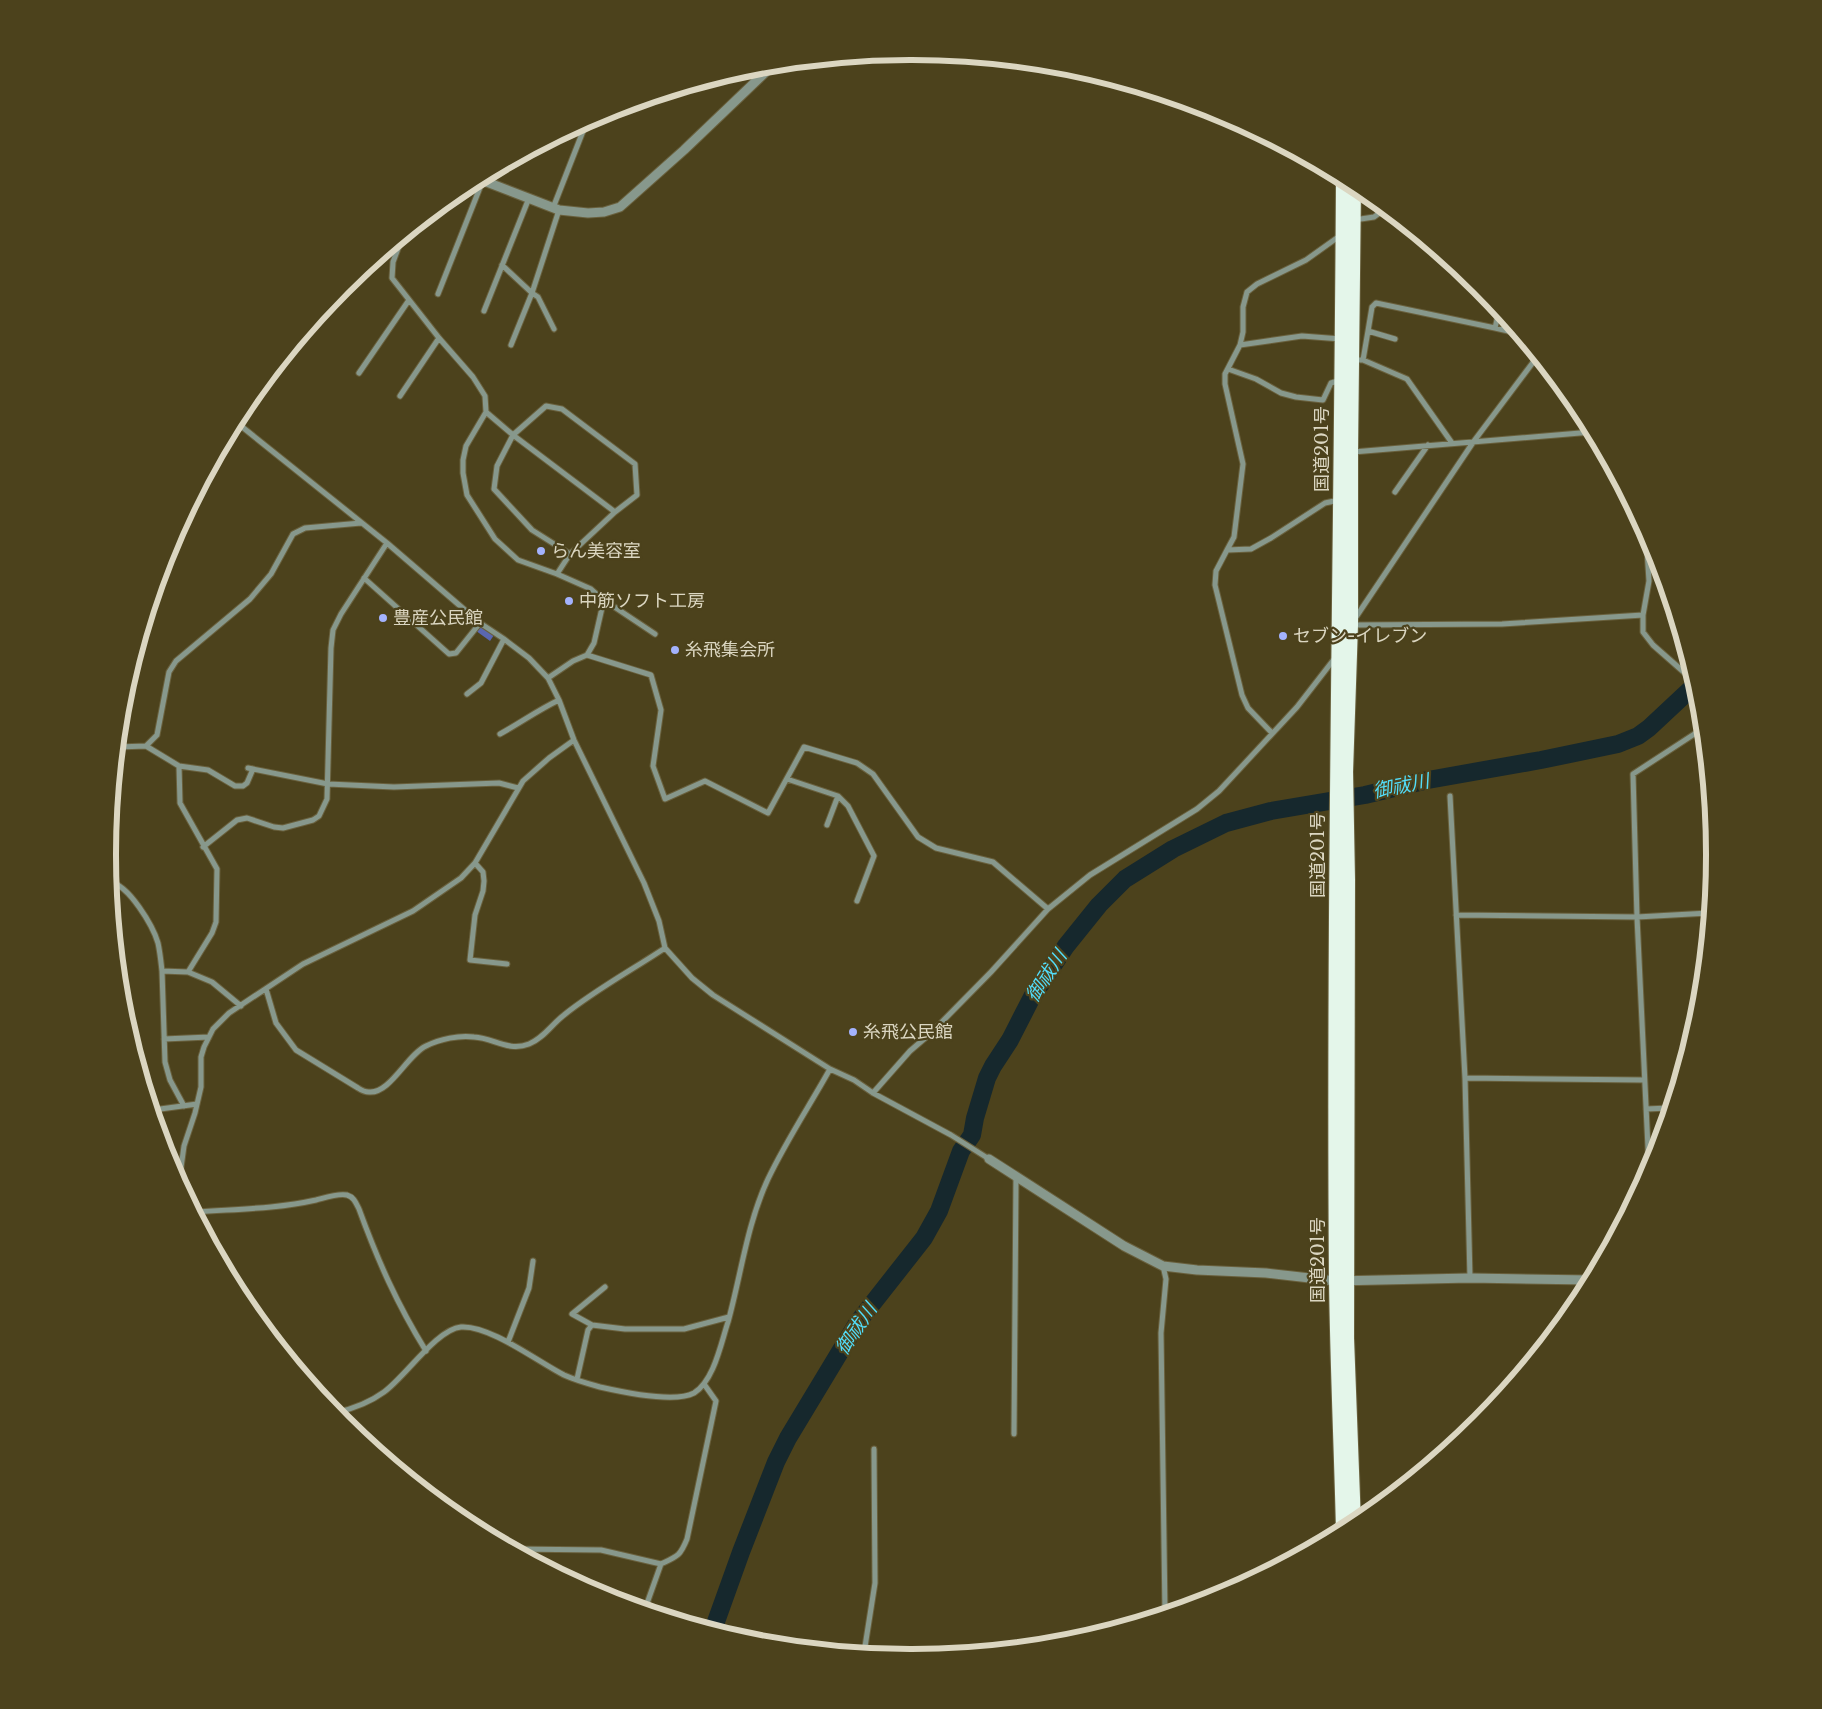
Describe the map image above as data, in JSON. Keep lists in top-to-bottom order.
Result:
{
  "streets": {
    "highway": ["国道201号"]
  },
  "water": ["御祓川"],
  "places": [
    "らん美容室",
    "中筋ソフト工房",
    "豊産公民館",
    "セブン-イレブン",
    "糸飛集会所",
    "糸飛公民館"
  ]
}
